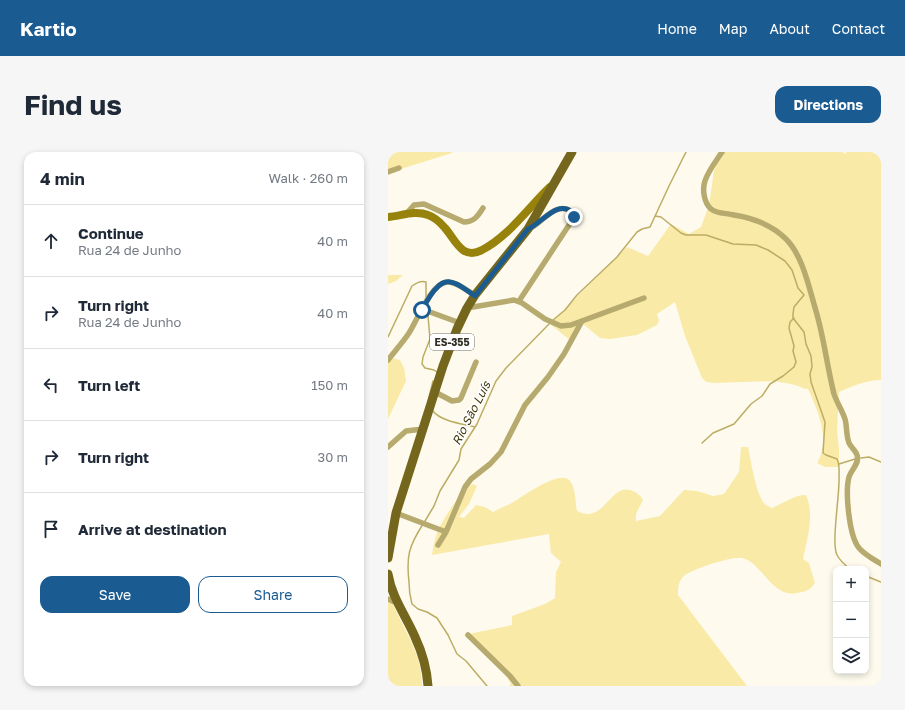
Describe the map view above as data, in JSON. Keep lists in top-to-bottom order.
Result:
{
  "streets": {
    "main road": ["ES-355"]
  },
  "water": ["Rio São Luís"],
  "page": {
    "header": "Kartio",
    "nav": [
      "Home",
      "Map",
      "About",
      "Contact"
    ],
    "buttons": [
      "Directions",
      ["Save", "Share"]
    ],
    "title": "Find us",
    "heading": ["4 min", "Walk · 260 m"],
    "list": [
      ["Continue", "Rua 24 de Junho", "40 m"],
      ["Turn right", "Rua 24 de Junho", "40 m"],
      ["Turn left", "150 m"],
      ["Turn right", "30 m"],
      "Arrive at destination"
    ],
    "map_buttons": ["+", "−"]
  }
}
